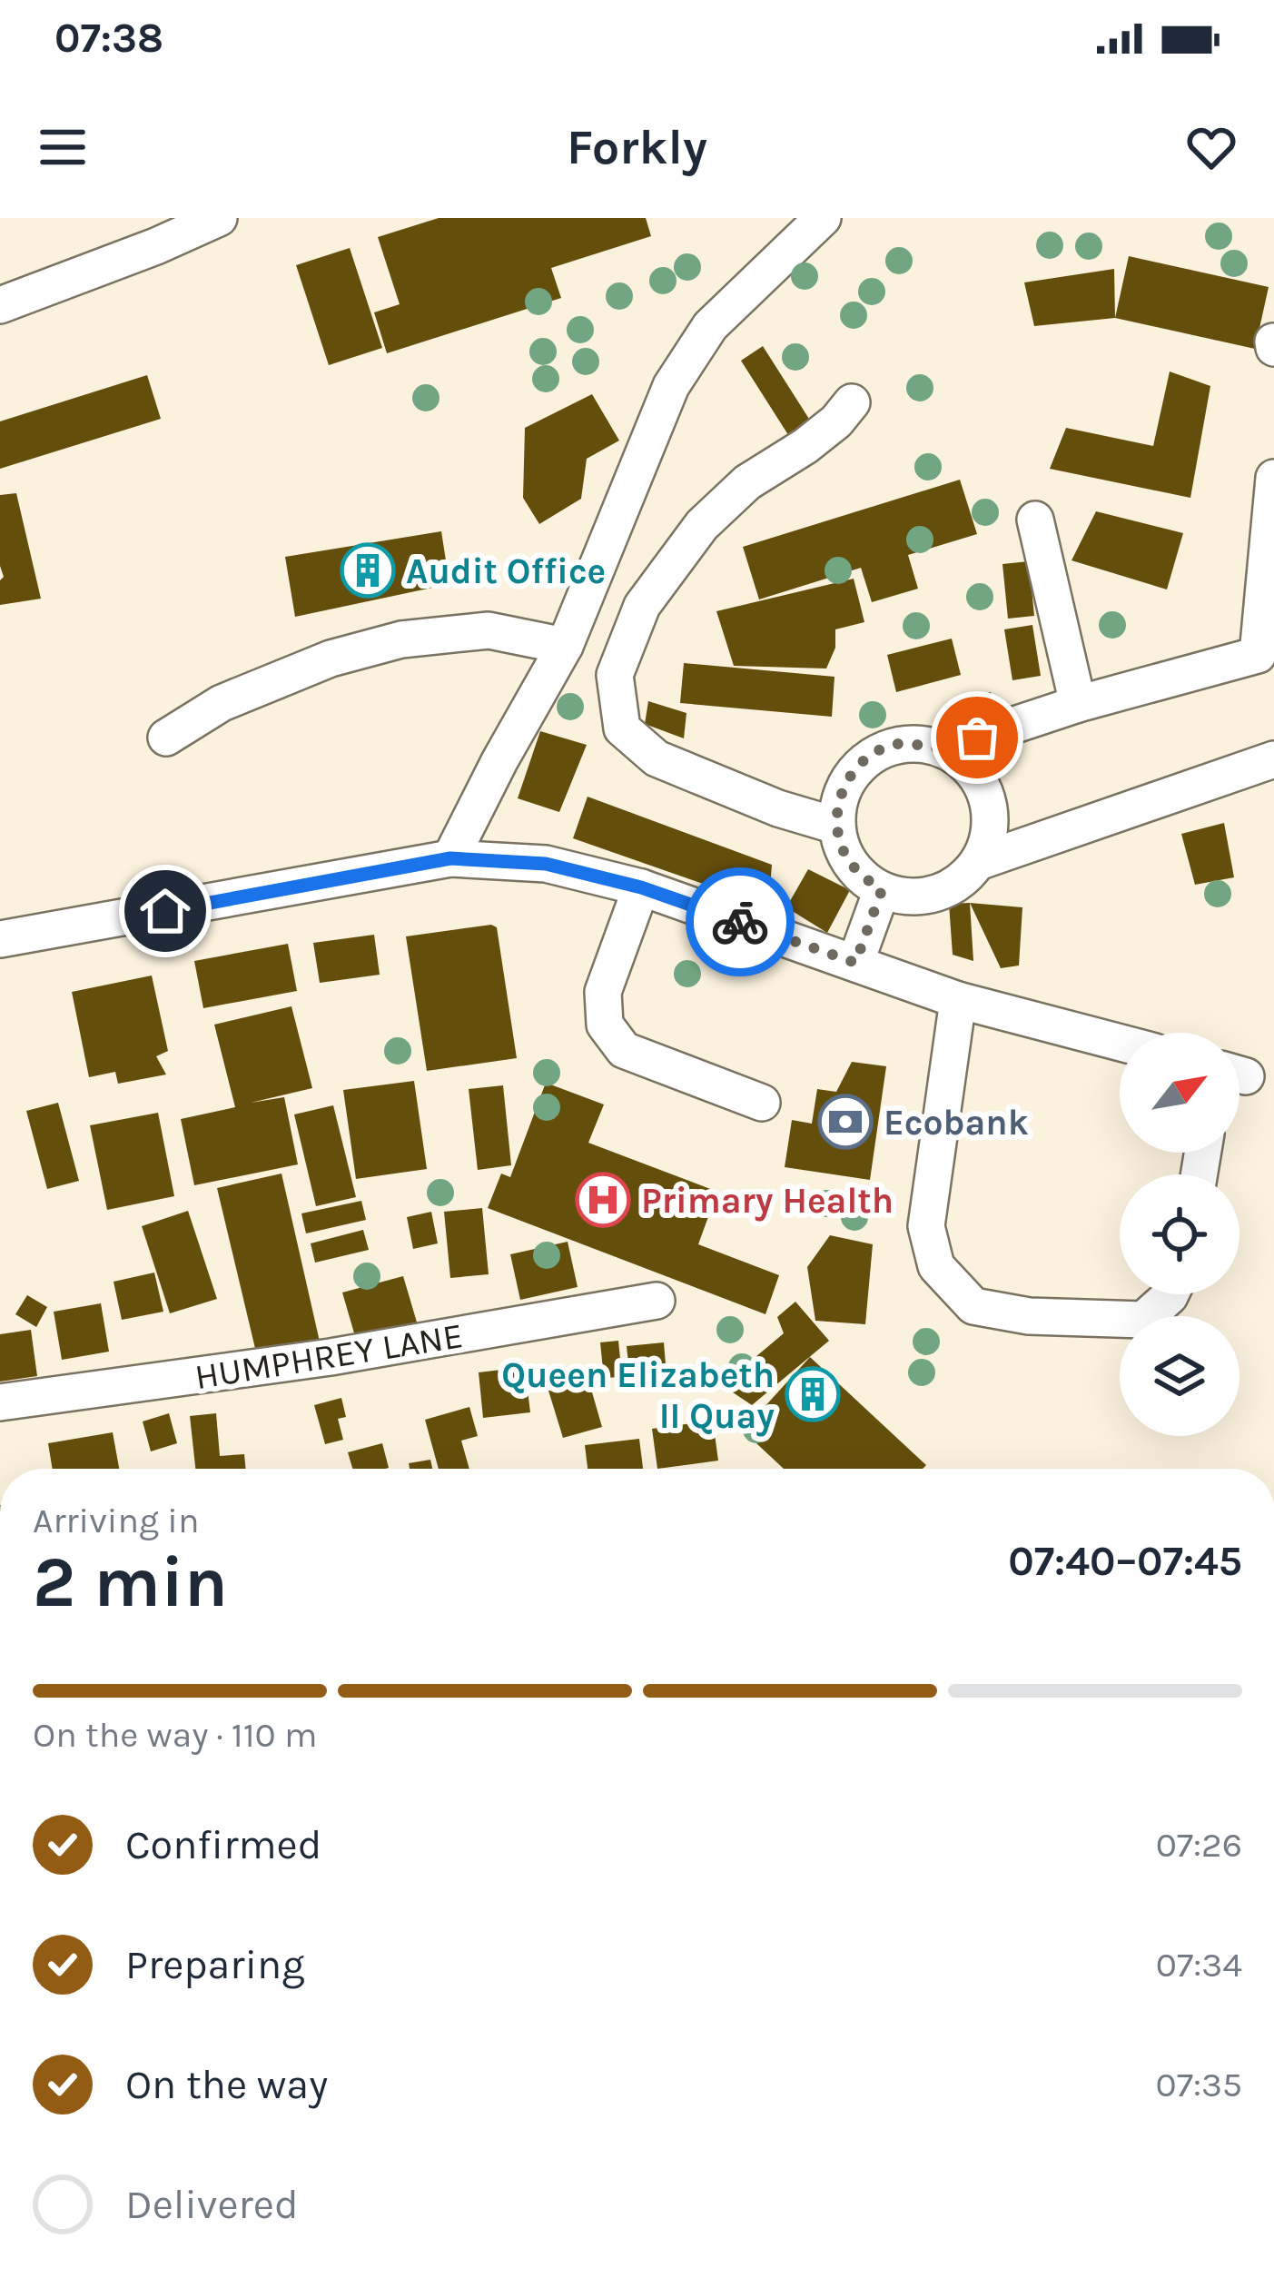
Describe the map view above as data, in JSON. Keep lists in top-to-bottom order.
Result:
{
  "streets": {
    "street": ["HUMPHREY LANE"]
  },
  "places": {
    "building": ["Audit Office", "Queen Elizabeth II Quay"],
    "bank": ["Ecobank"],
    "hospital": ["Primary Health"]
  },
  "north": "top right",
  "page": {
    "status": "07:38",
    "header": "Forkly",
    "heading": ["2 min", "Arriving in", "07:40–07:45"],
    "bar": "On the way · 110 m",
    "list": [
      ["Confirmed", "07:26"],
      ["Preparing", "07:34"],
      ["On the way", "07:35"],
      "Delivered"
    ]
  }
}
